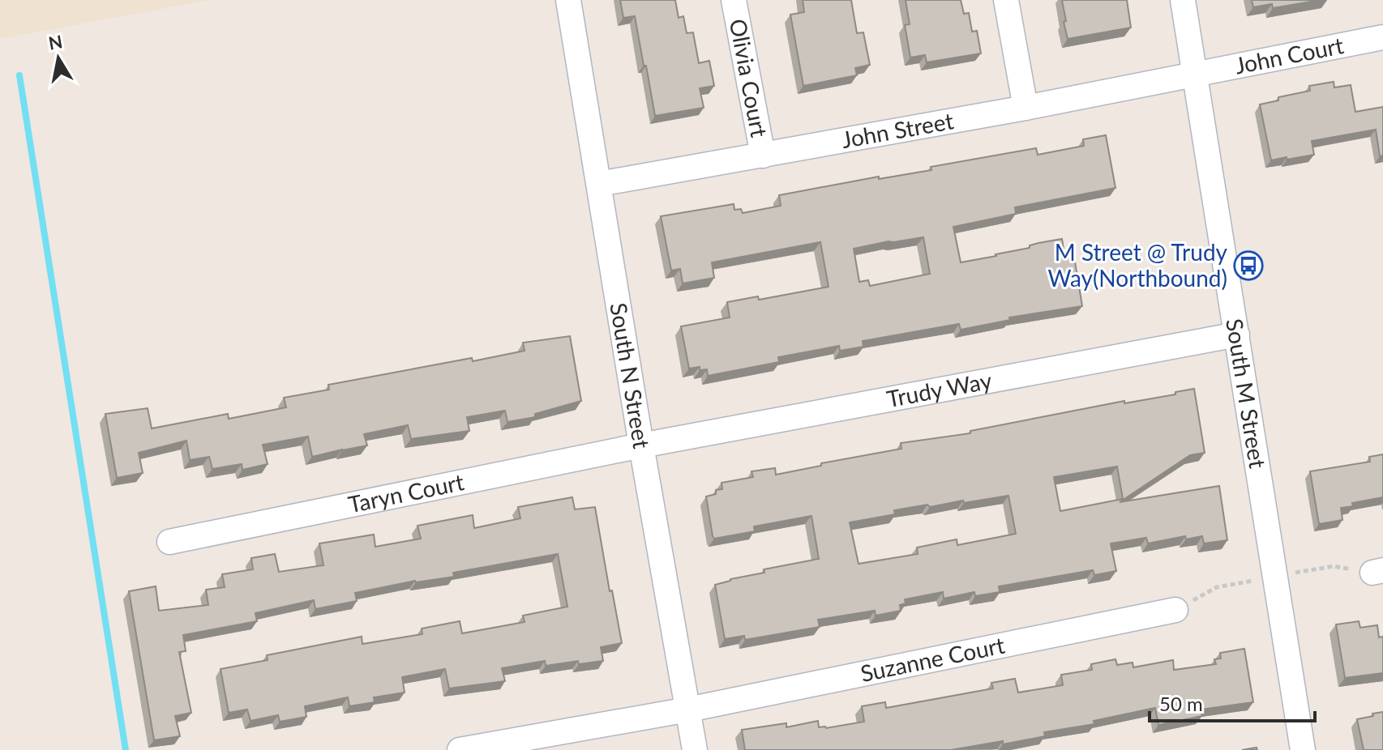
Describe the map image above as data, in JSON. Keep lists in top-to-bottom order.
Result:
{
  "streets": {
    "street": [
      "John Court",
      "Olivia Court",
      "John Street",
      "South N Street",
      "Trudy Way",
      "South M Street",
      "Taryn Court",
      "Suzanne Court"
    ]
  },
  "crossings": [
    ["John Court", "John Street"],
    ["John Court", "South M Street"],
    ["Olivia Court", "John Street"],
    ["John Street", "South N Street"],
    ["John Street", "South M Street"],
    ["South N Street", "Trudy Way"],
    ["South N Street", "Taryn Court"],
    ["South N Street", "Suzanne Court"],
    ["Trudy Way", "South M Street"],
    ["Trudy Way", "Taryn Court"]
  ],
  "places": {
    "bus stop": ["M Street @ Trudy Way(Northbound)"]
  },
  "scale_bar": "50 m",
  "north": "top"
}
